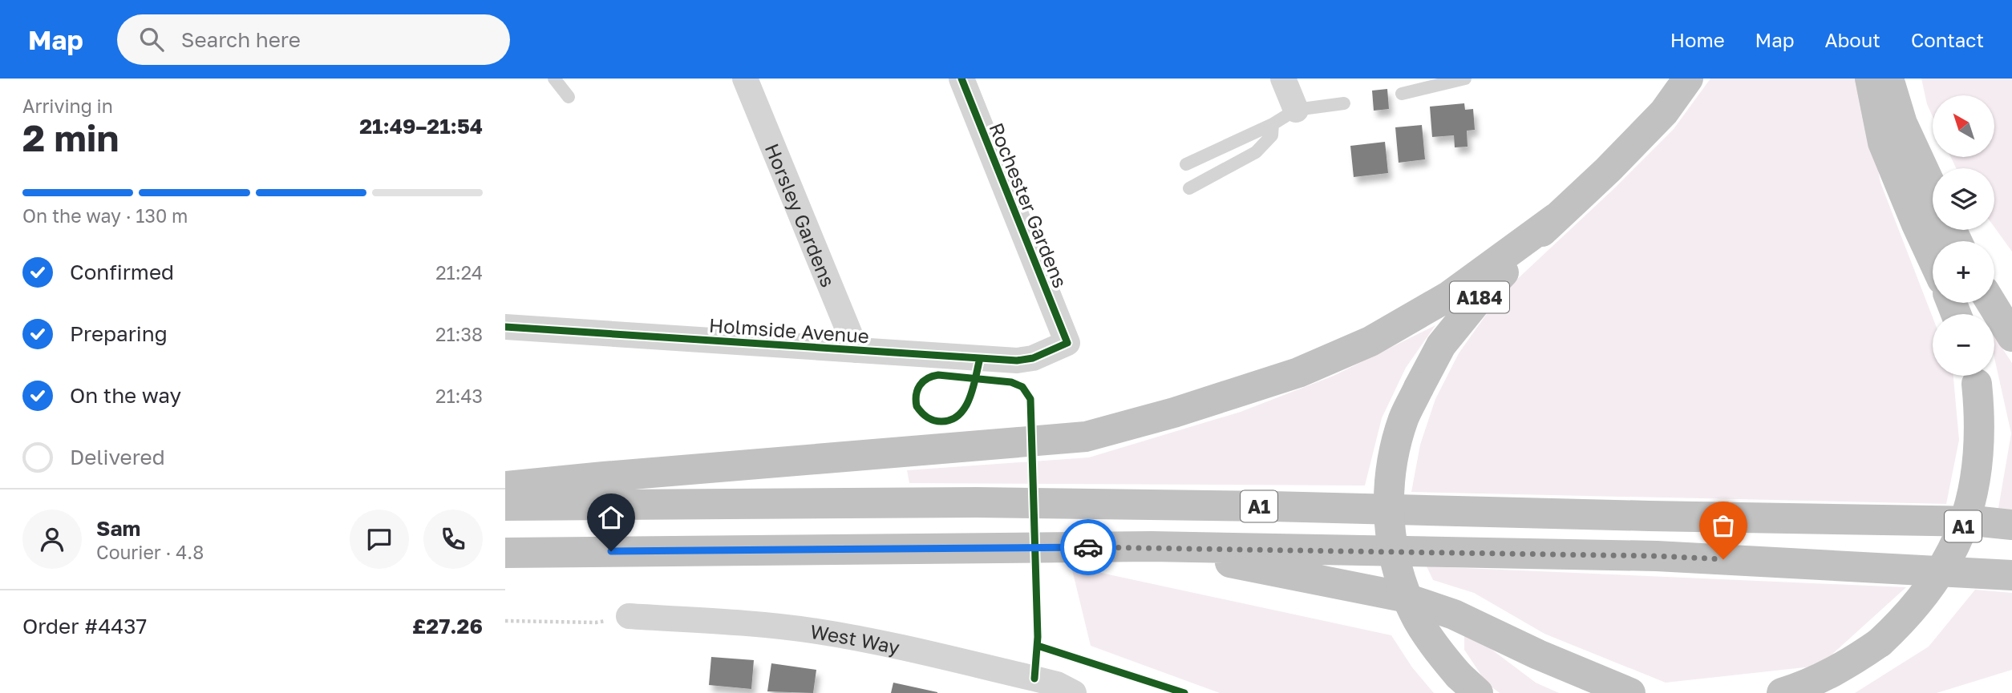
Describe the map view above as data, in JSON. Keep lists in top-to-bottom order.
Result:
{
  "streets": {
    "highway": ["A184", "A1"],
    "street": [
      "Rochester Gardens",
      "Horsley Gardens",
      "Holmside Avenue",
      "West Way"
    ]
  },
  "crossings": [
    ["Rochester Gardens", "Holmside Avenue"],
    ["Horsley Gardens", "Holmside Avenue"]
  ],
  "north": "top left",
  "page": {
    "header": "Map",
    "search": "Search here",
    "nav": [
      "Home",
      "Map",
      "About",
      "Contact"
    ],
    "heading": ["2 min", "Arriving in", "21:49–21:54"],
    "panel": [
      "Sam",
      "Courier · 4.8",
      "Order #4437",
      "£27.26"
    ],
    "map_buttons": ["+", "−"],
    "bar": "On the way · 130 m",
    "list": [
      ["Confirmed", "21:24"],
      ["Preparing", "21:38"],
      ["On the way", "21:43"],
      "Delivered"
    ]
  }
}
